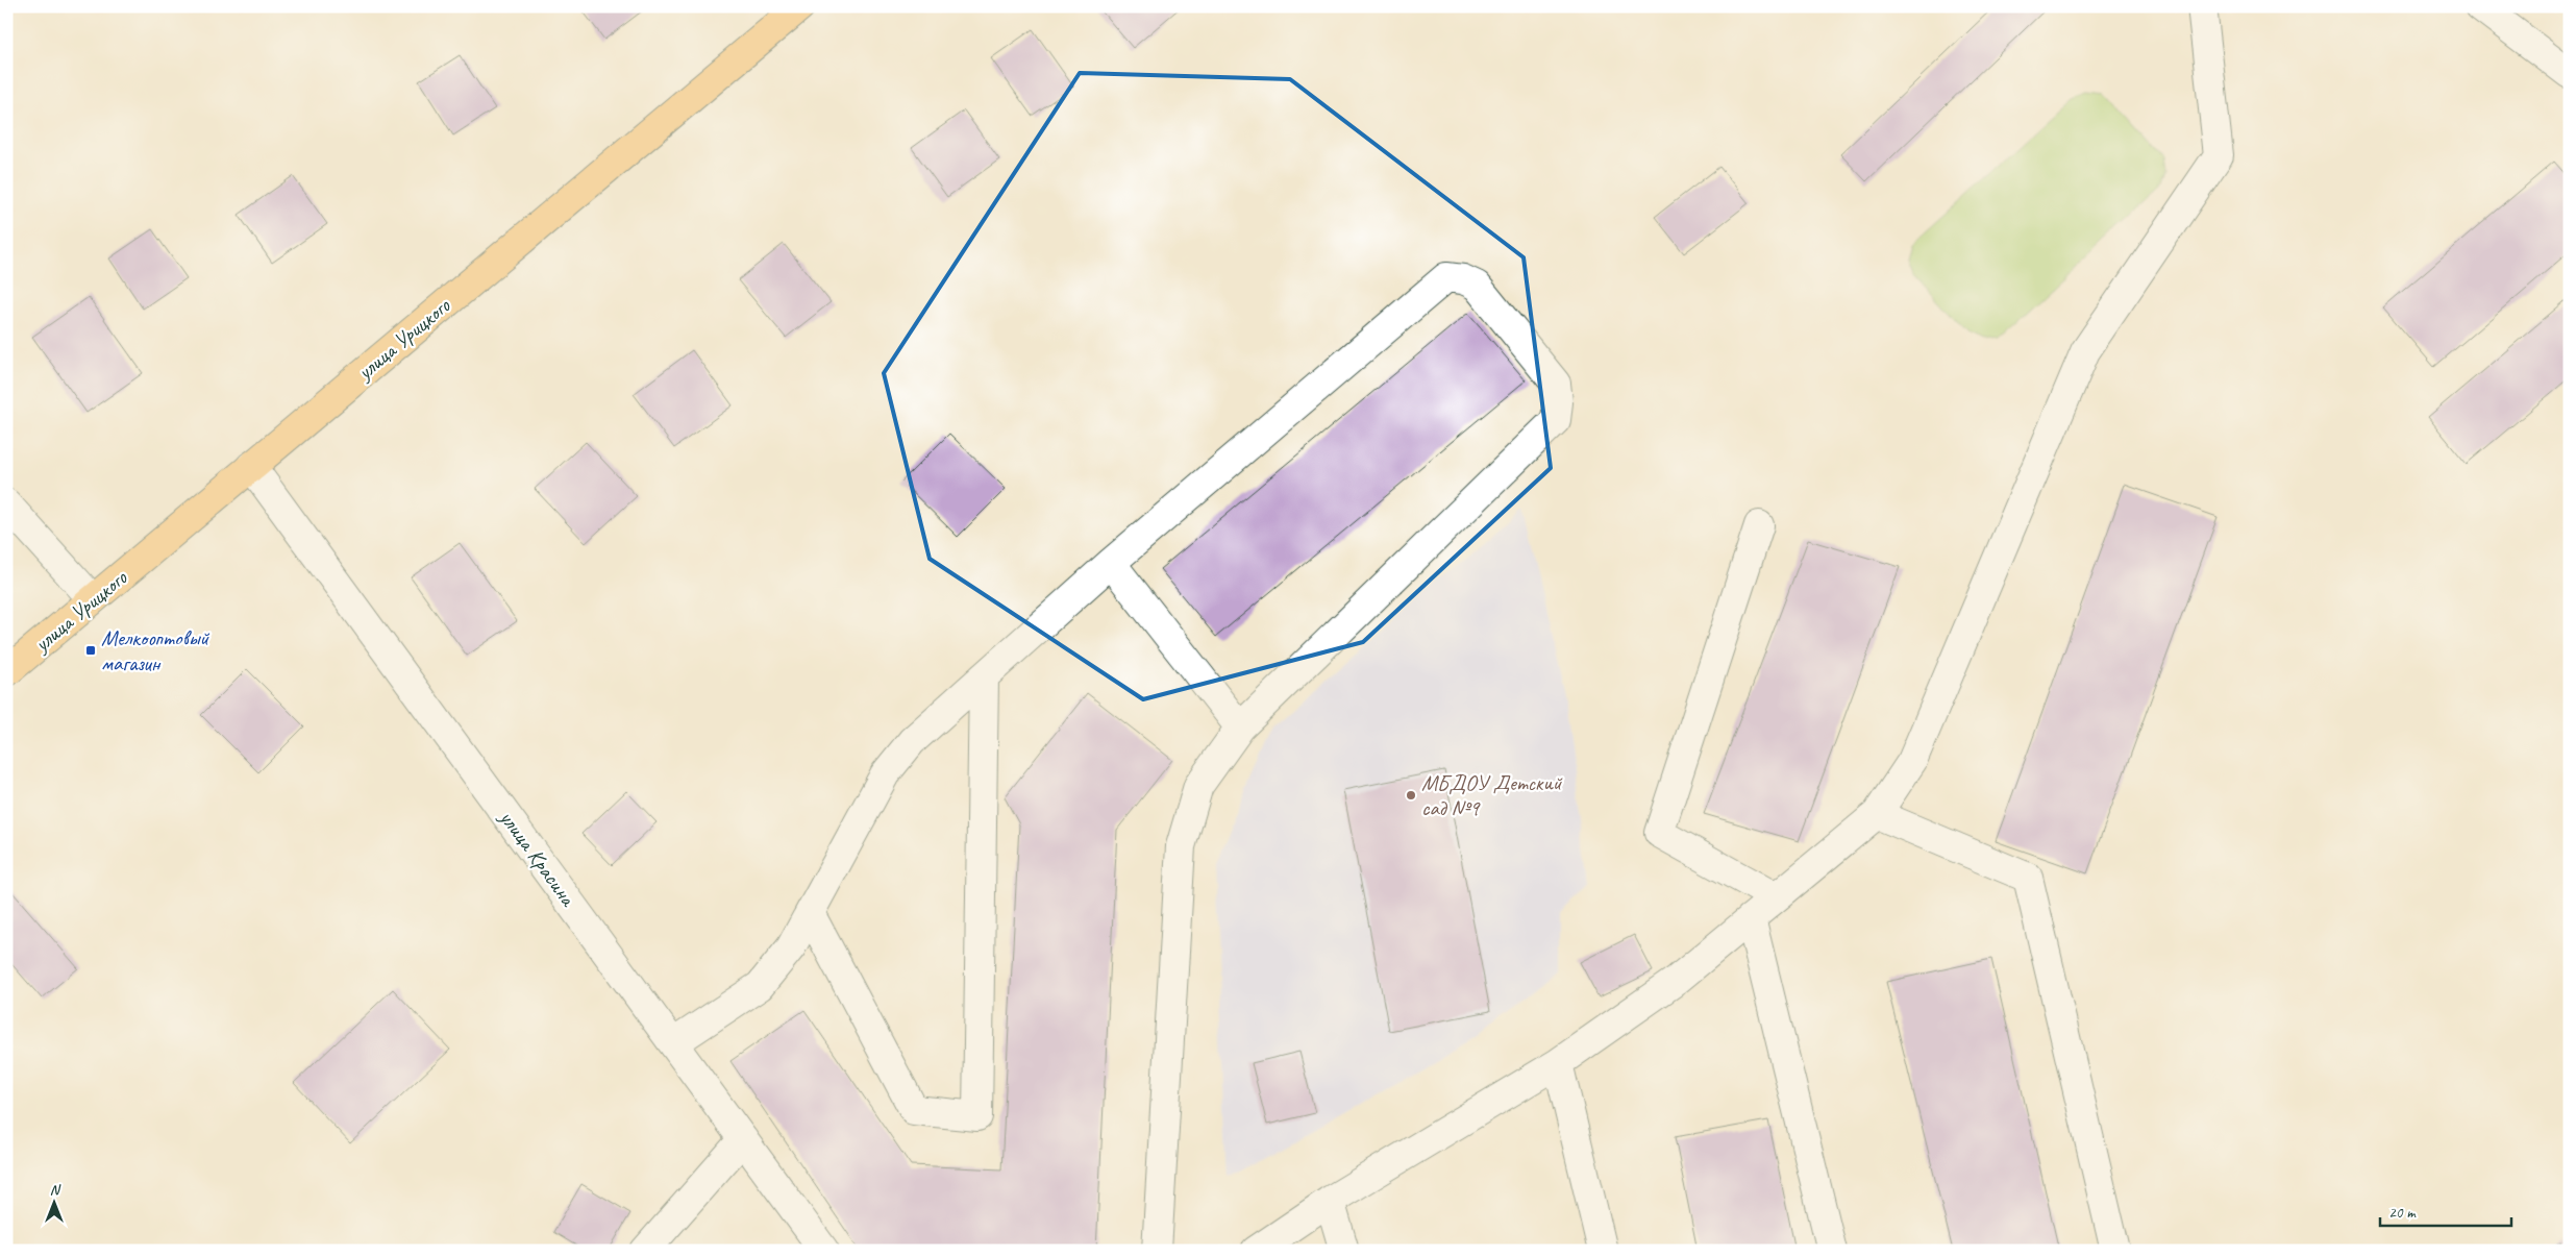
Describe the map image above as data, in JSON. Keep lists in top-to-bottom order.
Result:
{
  "streets": {
    "main road": ["улица Урицкого"],
    "street": ["улица Красина"]
  },
  "crossings": [
    ["улица Урицкого", "улица Красина"]
  ],
  "places": {
    "transit": ["Мелкооптовый магазин"],
    "other": ["МБДОУ Детский сад №9"]
  },
  "scale_bar": "20 m",
  "north": "top"
}
